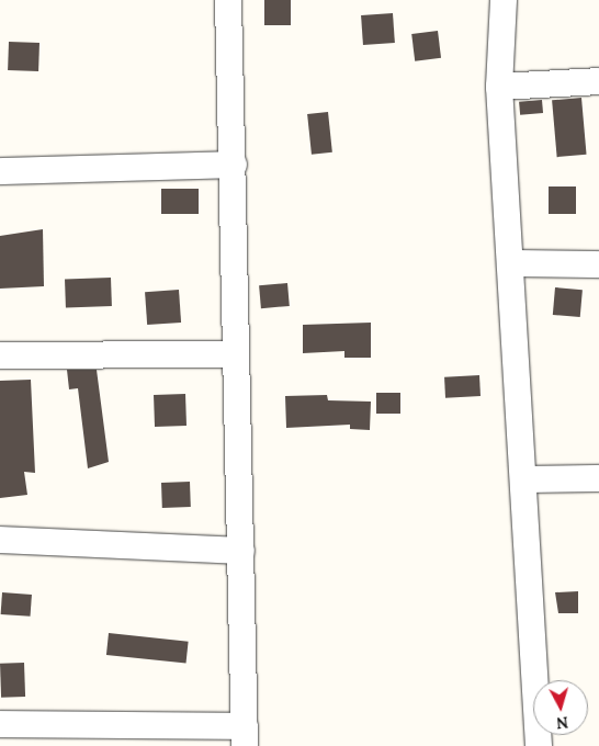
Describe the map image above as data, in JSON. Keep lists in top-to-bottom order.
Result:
{
  "north": "bottom"
}
